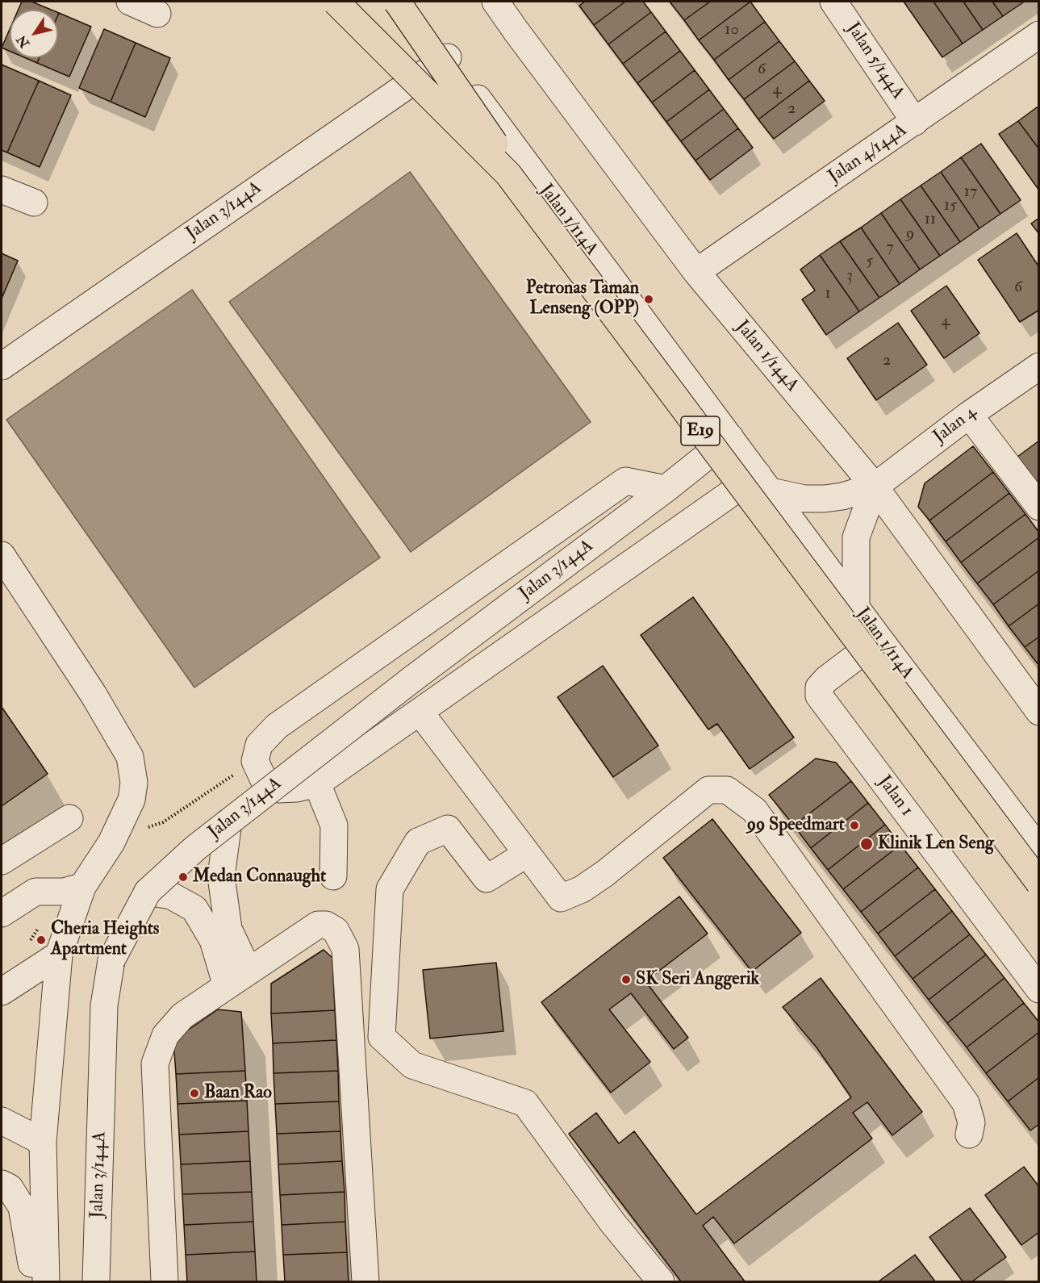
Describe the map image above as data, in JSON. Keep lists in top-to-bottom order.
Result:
{
  "streets": {
    "highway": ["E19"],
    "street": [
      "Jalan 5/144A",
      "Jalan 4/144A",
      "Jalan 3/144A",
      "Jalan 1/114A",
      "Jalan 1/144A",
      "Jalan 4",
      "Jalan 1"
    ]
  },
  "crossings": [
    ["Jalan 5/144A", "Jalan 4/144A"],
    ["Jalan 4/144A", "Jalan 1/144A"],
    ["Jalan 3/144A", "Jalan 1/114A"],
    ["Jalan 1/114A", "Jalan 1"],
    ["Jalan 1/144A", "Jalan 4"]
  ],
  "places": [
    "Petronas Taman Lenseng (OPP)",
    "99 Speedmart",
    "Klinik Len Seng",
    "Medan Connaught",
    "Cheria Heights Apartment",
    "SK Seri Anggerik",
    "Baan Rao"
  ],
  "house_numbers": [
    "10",
    "6",
    "4",
    "2",
    "17",
    "15",
    "11",
    "9",
    "7",
    "5",
    "3",
    "6",
    "1",
    "4",
    "2"
  ],
  "north": "bottom left"
}
